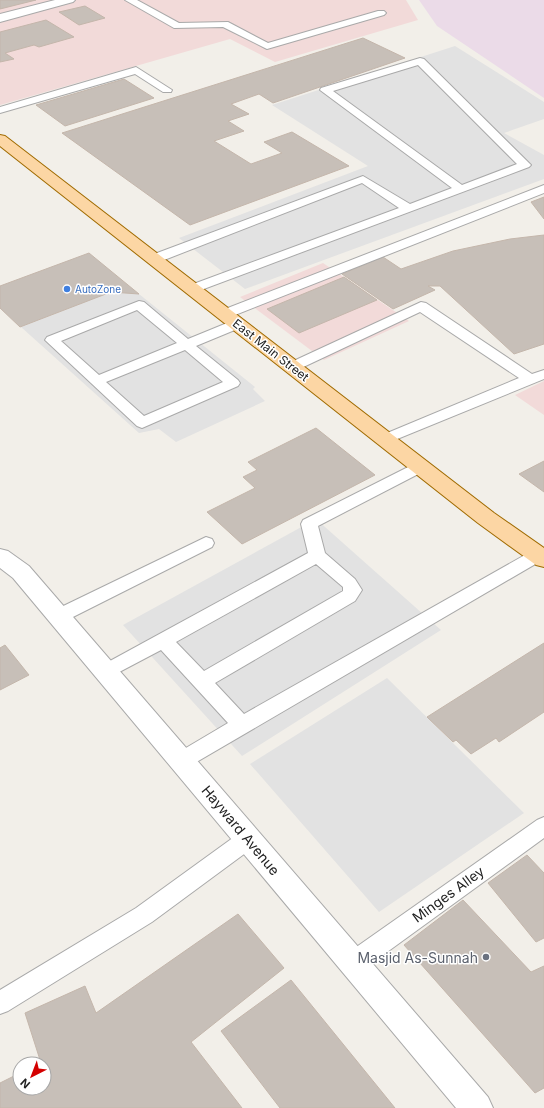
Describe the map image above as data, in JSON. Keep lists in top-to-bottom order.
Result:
{
  "streets": {
    "main road": ["East Main Street"],
    "street": ["Hayward Avenue"],
    "lane": ["Minges Alley"]
  },
  "crossings": [
    ["Hayward Avenue", "Minges Alley"]
  ],
  "places": ["AutoZone", "Masjid As-Sunnah"],
  "north": "bottom left"
}
